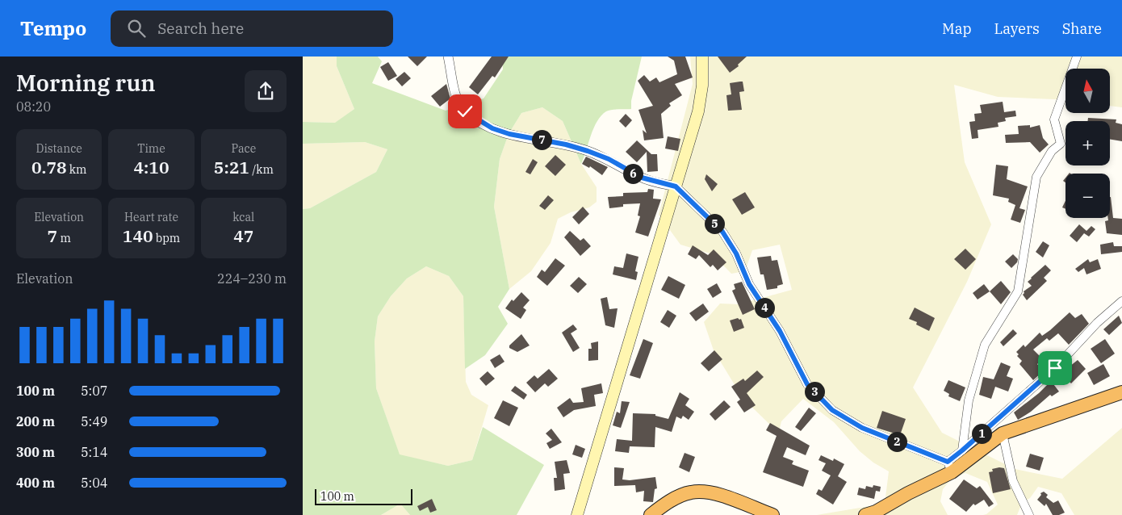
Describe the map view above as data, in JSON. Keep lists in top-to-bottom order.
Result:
{
  "scale_bar": "100 m",
  "north": "top",
  "page": {
    "header": "Tempo",
    "search": "Search here",
    "nav": ["Map", "Layers", "Share"],
    "heading": ["Morning run", "08:20"],
    "map_buttons": ["+", "−"],
    "stats": [
      ["Distance", "0.78 km"],
      ["Time", "4:10"],
      ["Pace", "5:21 /km"],
      ["Elevation", "7 m"],
      ["Heart rate", "140 bpm"],
      ["kcal", "47"]
    ],
    "pins": [
      "7",
      "6",
      "5",
      "4",
      "3",
      "1",
      "2"
    ],
    "chart": ["Elevation", "224–230 m"],
    "list": [
      {
        "name": "100 m",
        "note": "5:07"
      },
      {
        "name": "200 m",
        "note": "5:49"
      },
      {
        "name": "300 m",
        "note": "5:14"
      },
      {
        "name": "400 m",
        "note": "5:04"
      }
    ],
    "scale": "100 m"
  }
}
